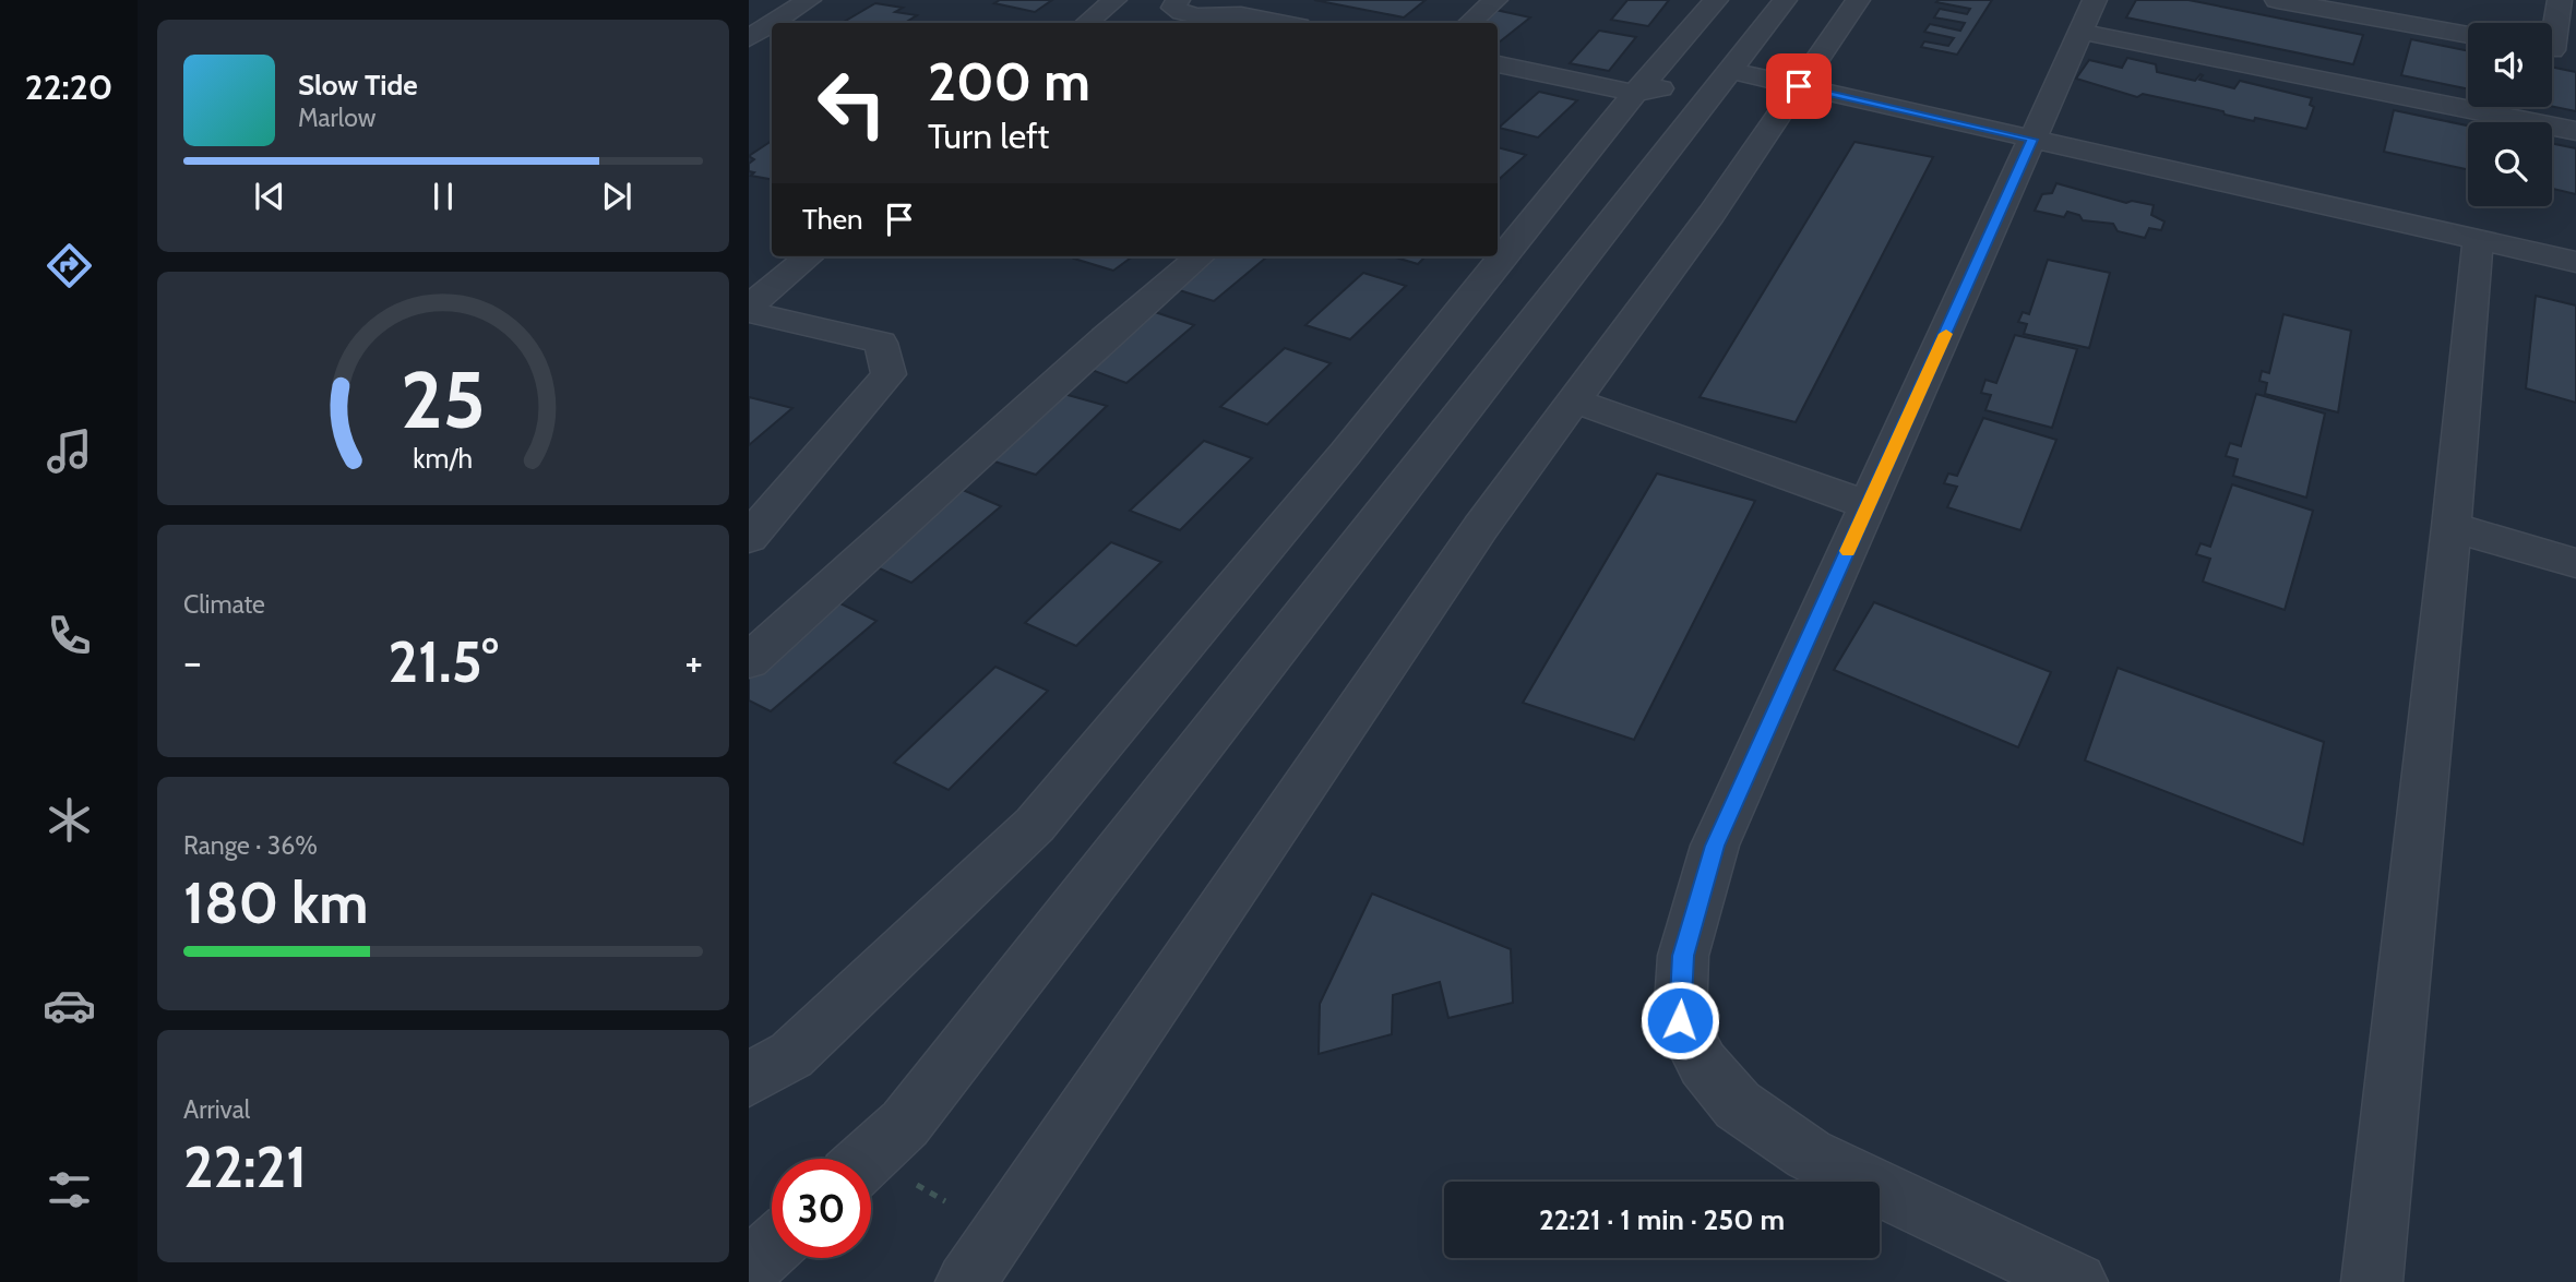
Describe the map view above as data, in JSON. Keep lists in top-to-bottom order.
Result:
{
  "page": {
    "tabs": "22:20",
    "turn": ["200 m", "Turn left"],
    "song": ["Slow Tide", "Marlow"],
    "then": "Then",
    "tile": [
      "Climate",
      ["Range · 36%", "180 km"],
      ["Arrival", "22:21"]
    ],
    "heat": ["−", "21.5°", "+"],
    "limit": "30",
    "trip": "22:21 · 1 min · 250 m",
    "gauge": ["25", "km/h"]
  }
}
